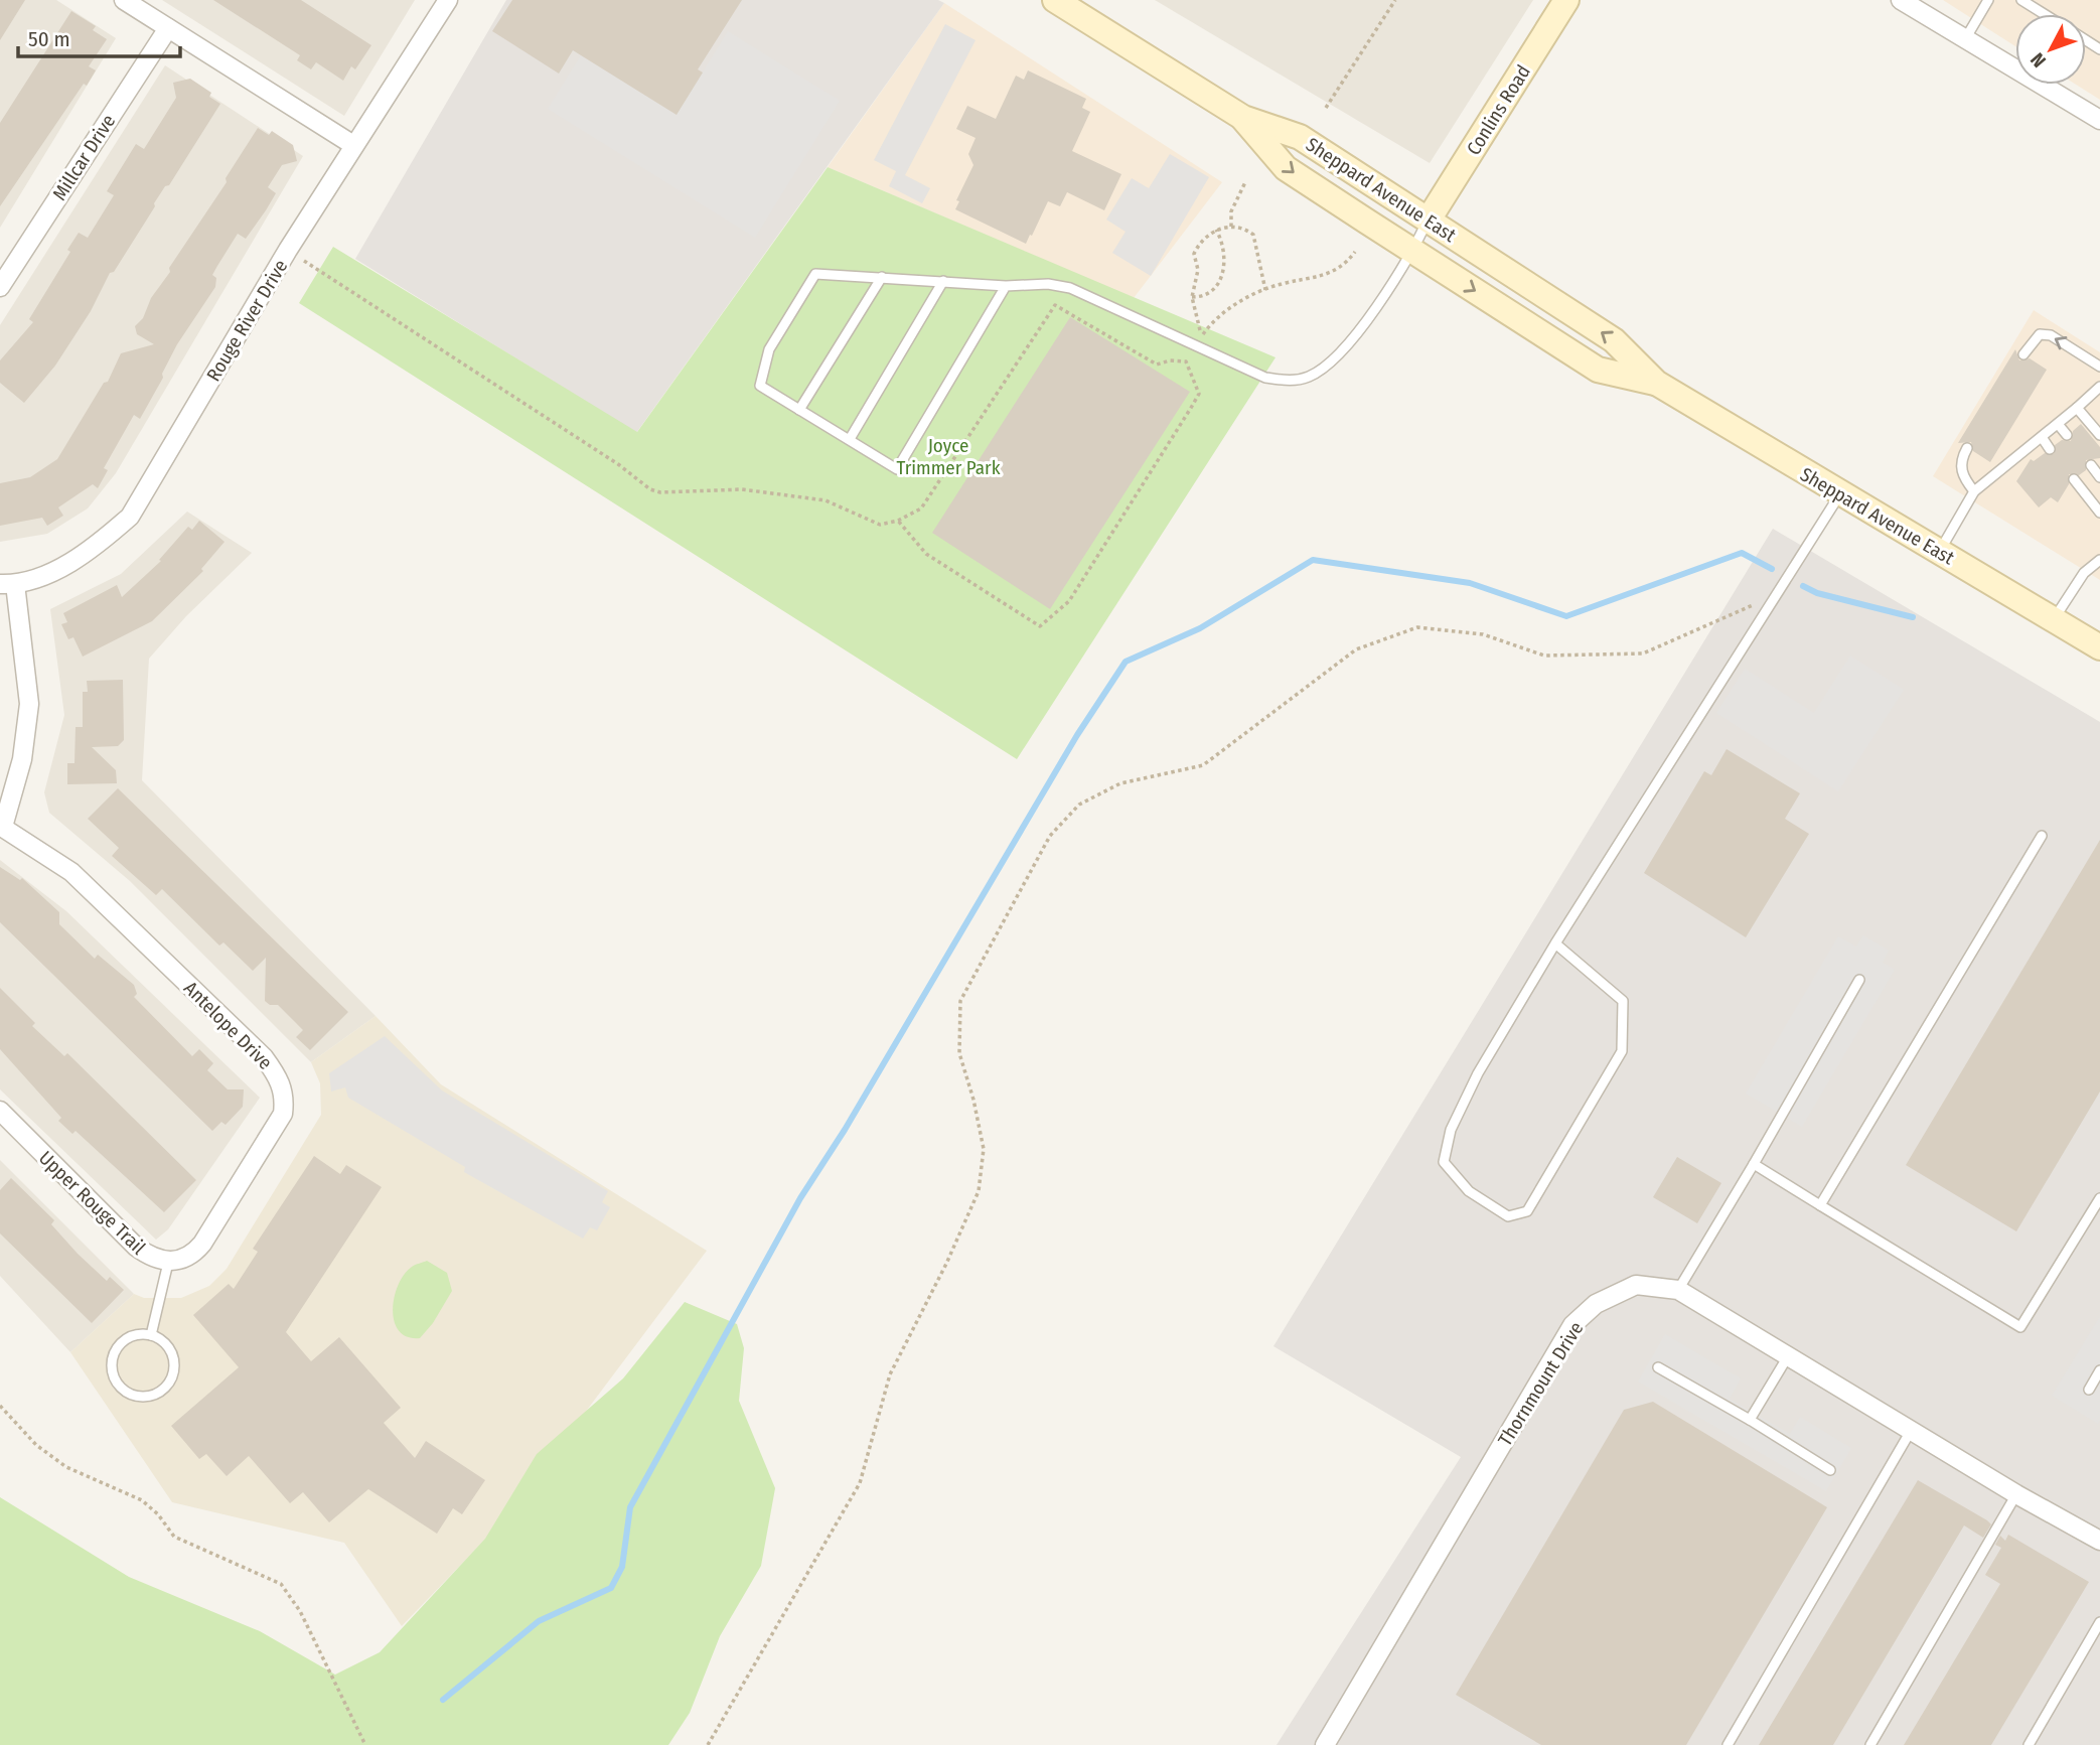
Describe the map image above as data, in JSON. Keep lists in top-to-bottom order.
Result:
{
  "streets": {
    "main road": ["Conlins Road", "Sheppard Avenue East"],
    "street": [
      "Millcar Drive",
      "Rouge River Drive",
      "Antelope Drive",
      "Upper Rouge Trail",
      "Thornmount Drive"
    ]
  },
  "crossings": [
    ["Conlins Road", "Sheppard Avenue East"],
    ["Antelope Drive", "Upper Rouge Trail"]
  ],
  "parks": ["Joyce Trimmer Park"],
  "scale_bar": "50 m",
  "north": "bottom left"
}
